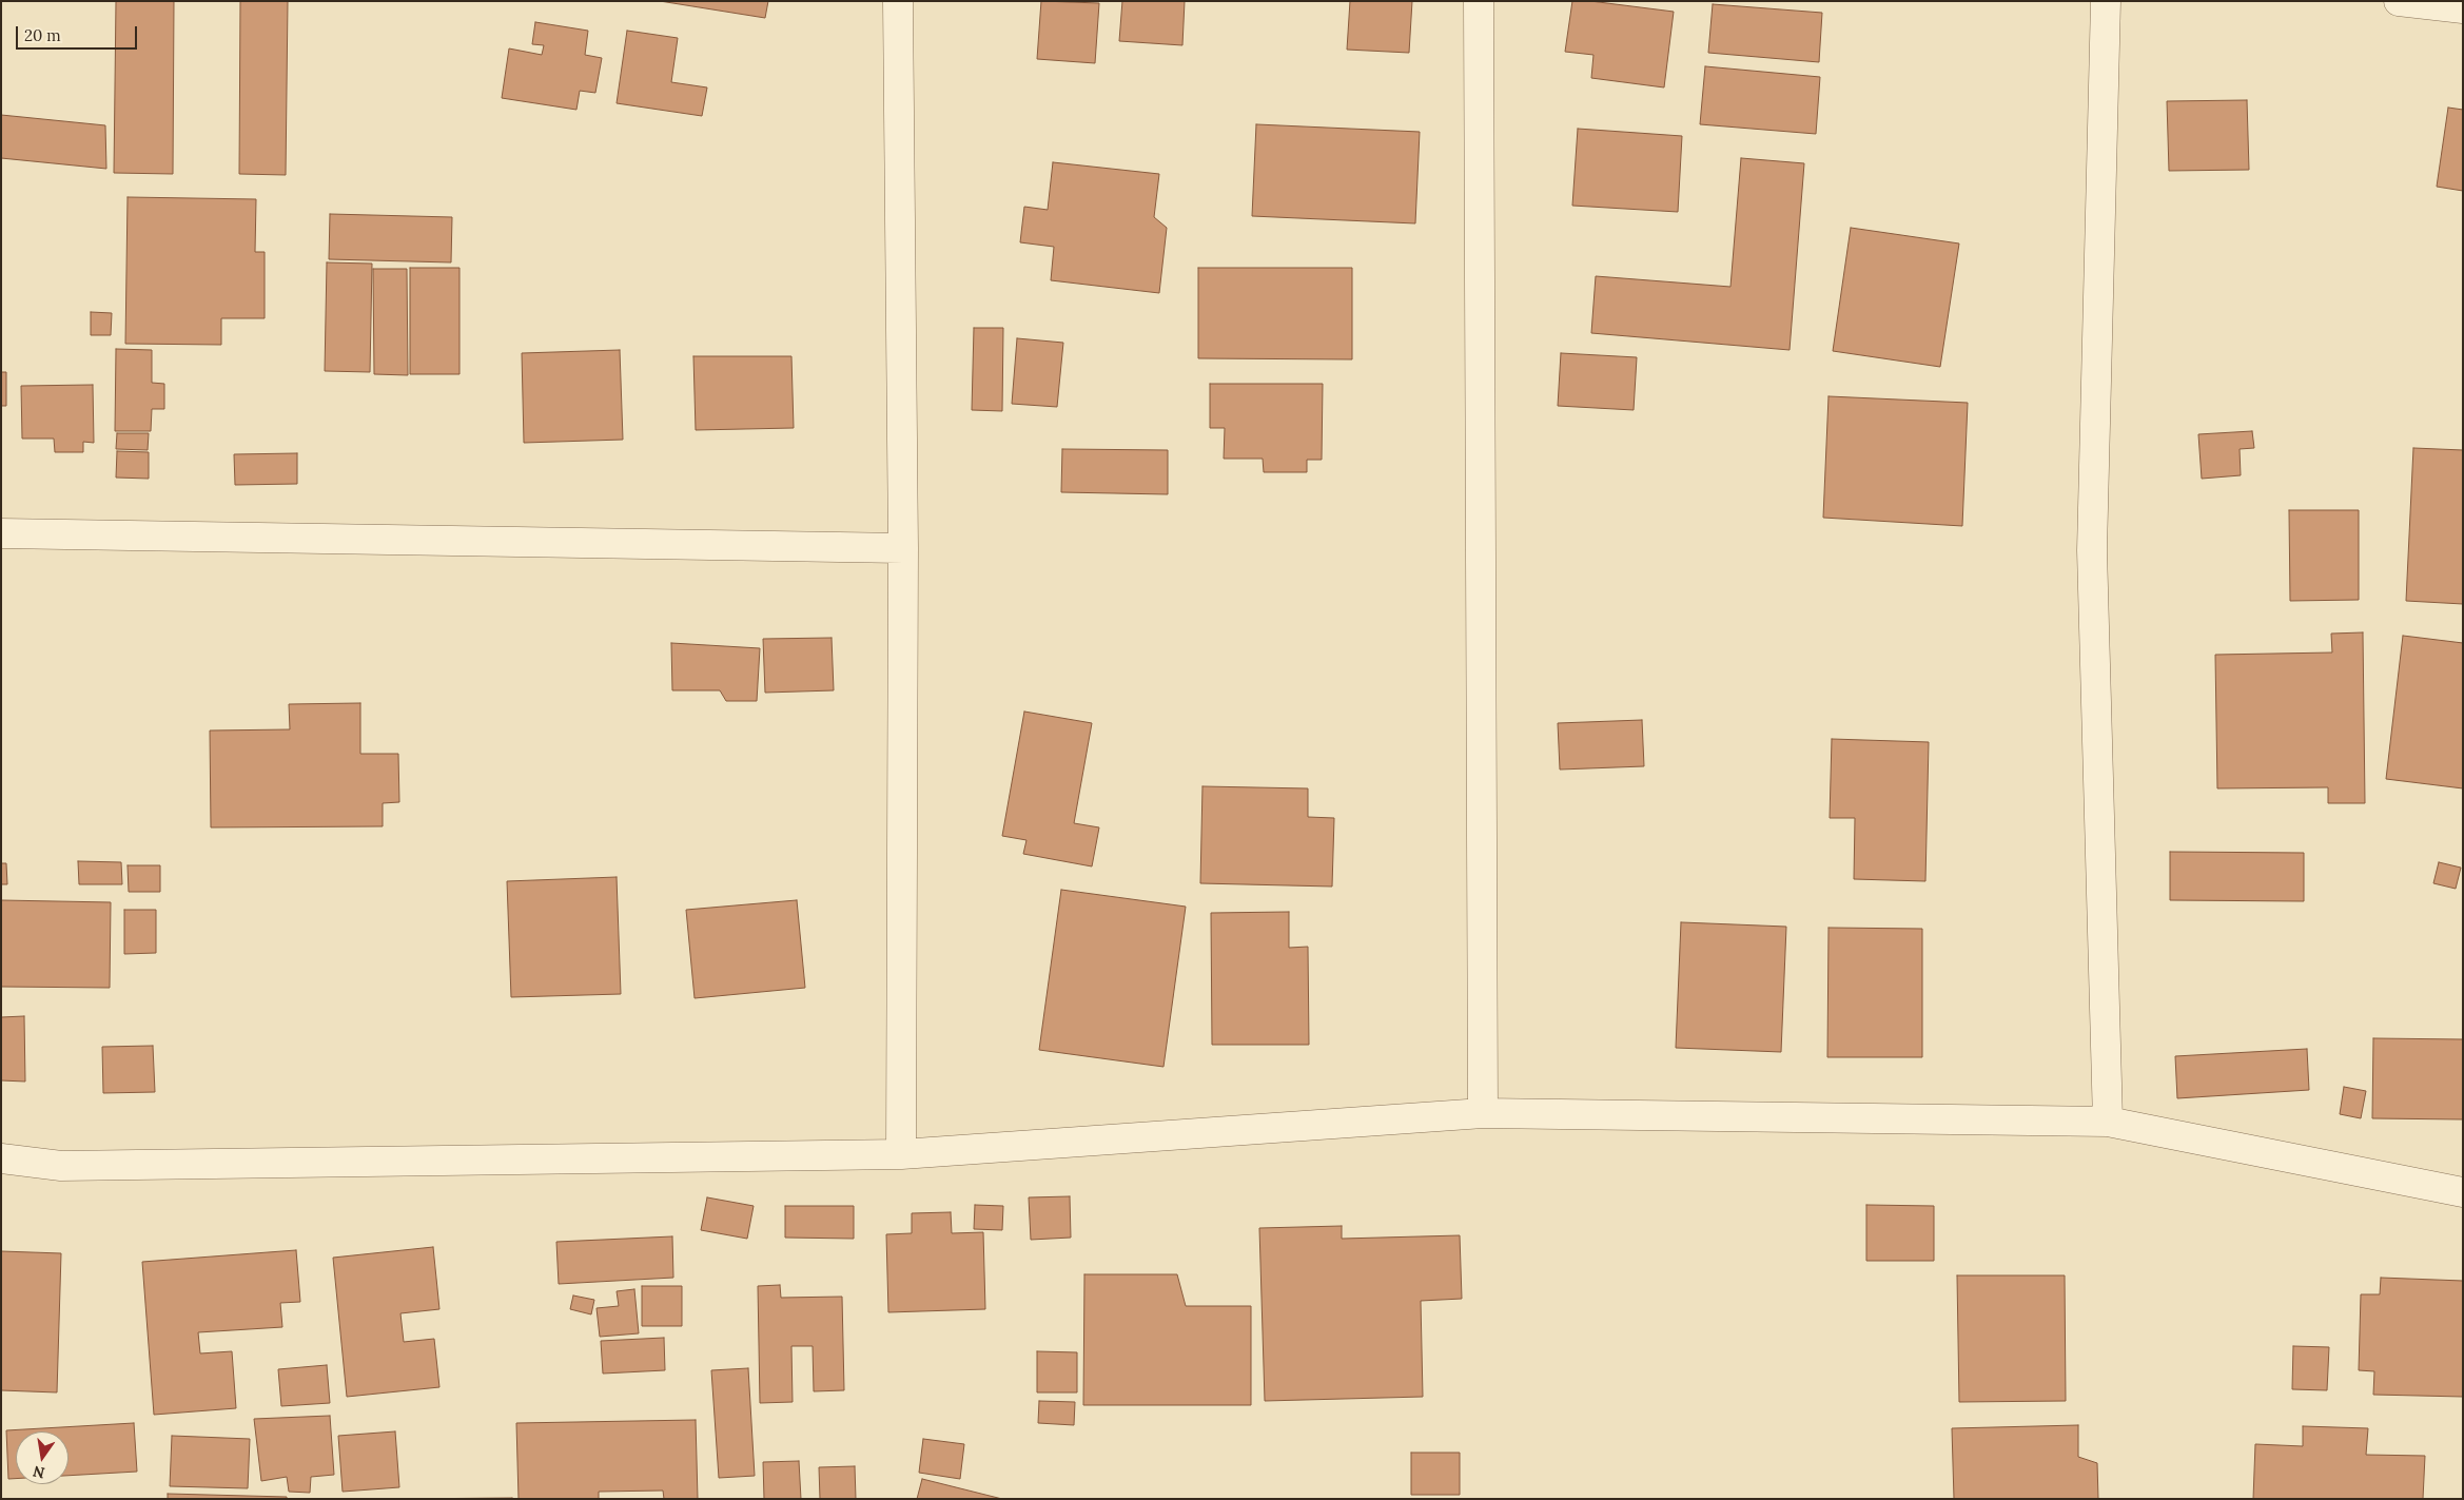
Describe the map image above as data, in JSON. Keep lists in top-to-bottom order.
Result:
{
  "scale_bar": "20 m",
  "north": "bottom"
}
